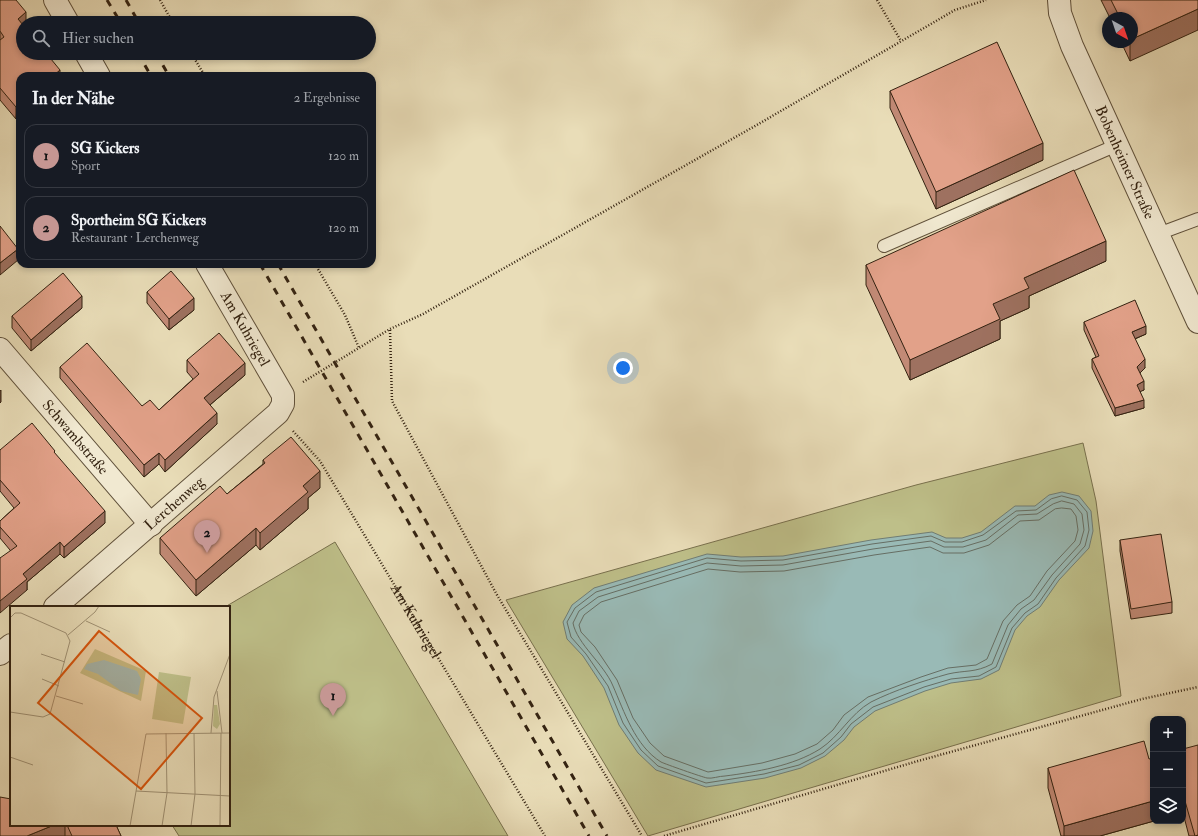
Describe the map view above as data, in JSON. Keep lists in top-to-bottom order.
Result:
{
  "streets": {
    "street": [
      "Bobenheimer Straße",
      "Am Kuhriegel",
      "Schwambstraße",
      "Lerchenweg"
    ]
  },
  "crossings": [
    ["Am Kuhriegel", "Lerchenweg"],
    ["Schwambstraße", "Lerchenweg"]
  ],
  "north": "bottom right",
  "page": {
    "search": "Hier suchen",
    "heading": ["In der Nähe", "2 Ergebnisse"],
    "list": [
      {
        "mark": "1",
        "name": "SG Kickers",
        "note": "Sport",
        "value": "120 m"
      },
      {
        "mark": "2",
        "name": "Sportheim SG Kickers",
        "note": "Restaurant · Lerchenweg",
        "value": "120 m"
      }
    ],
    "pins": ["2", "1"],
    "map_buttons": ["+", "−"]
  }
}
